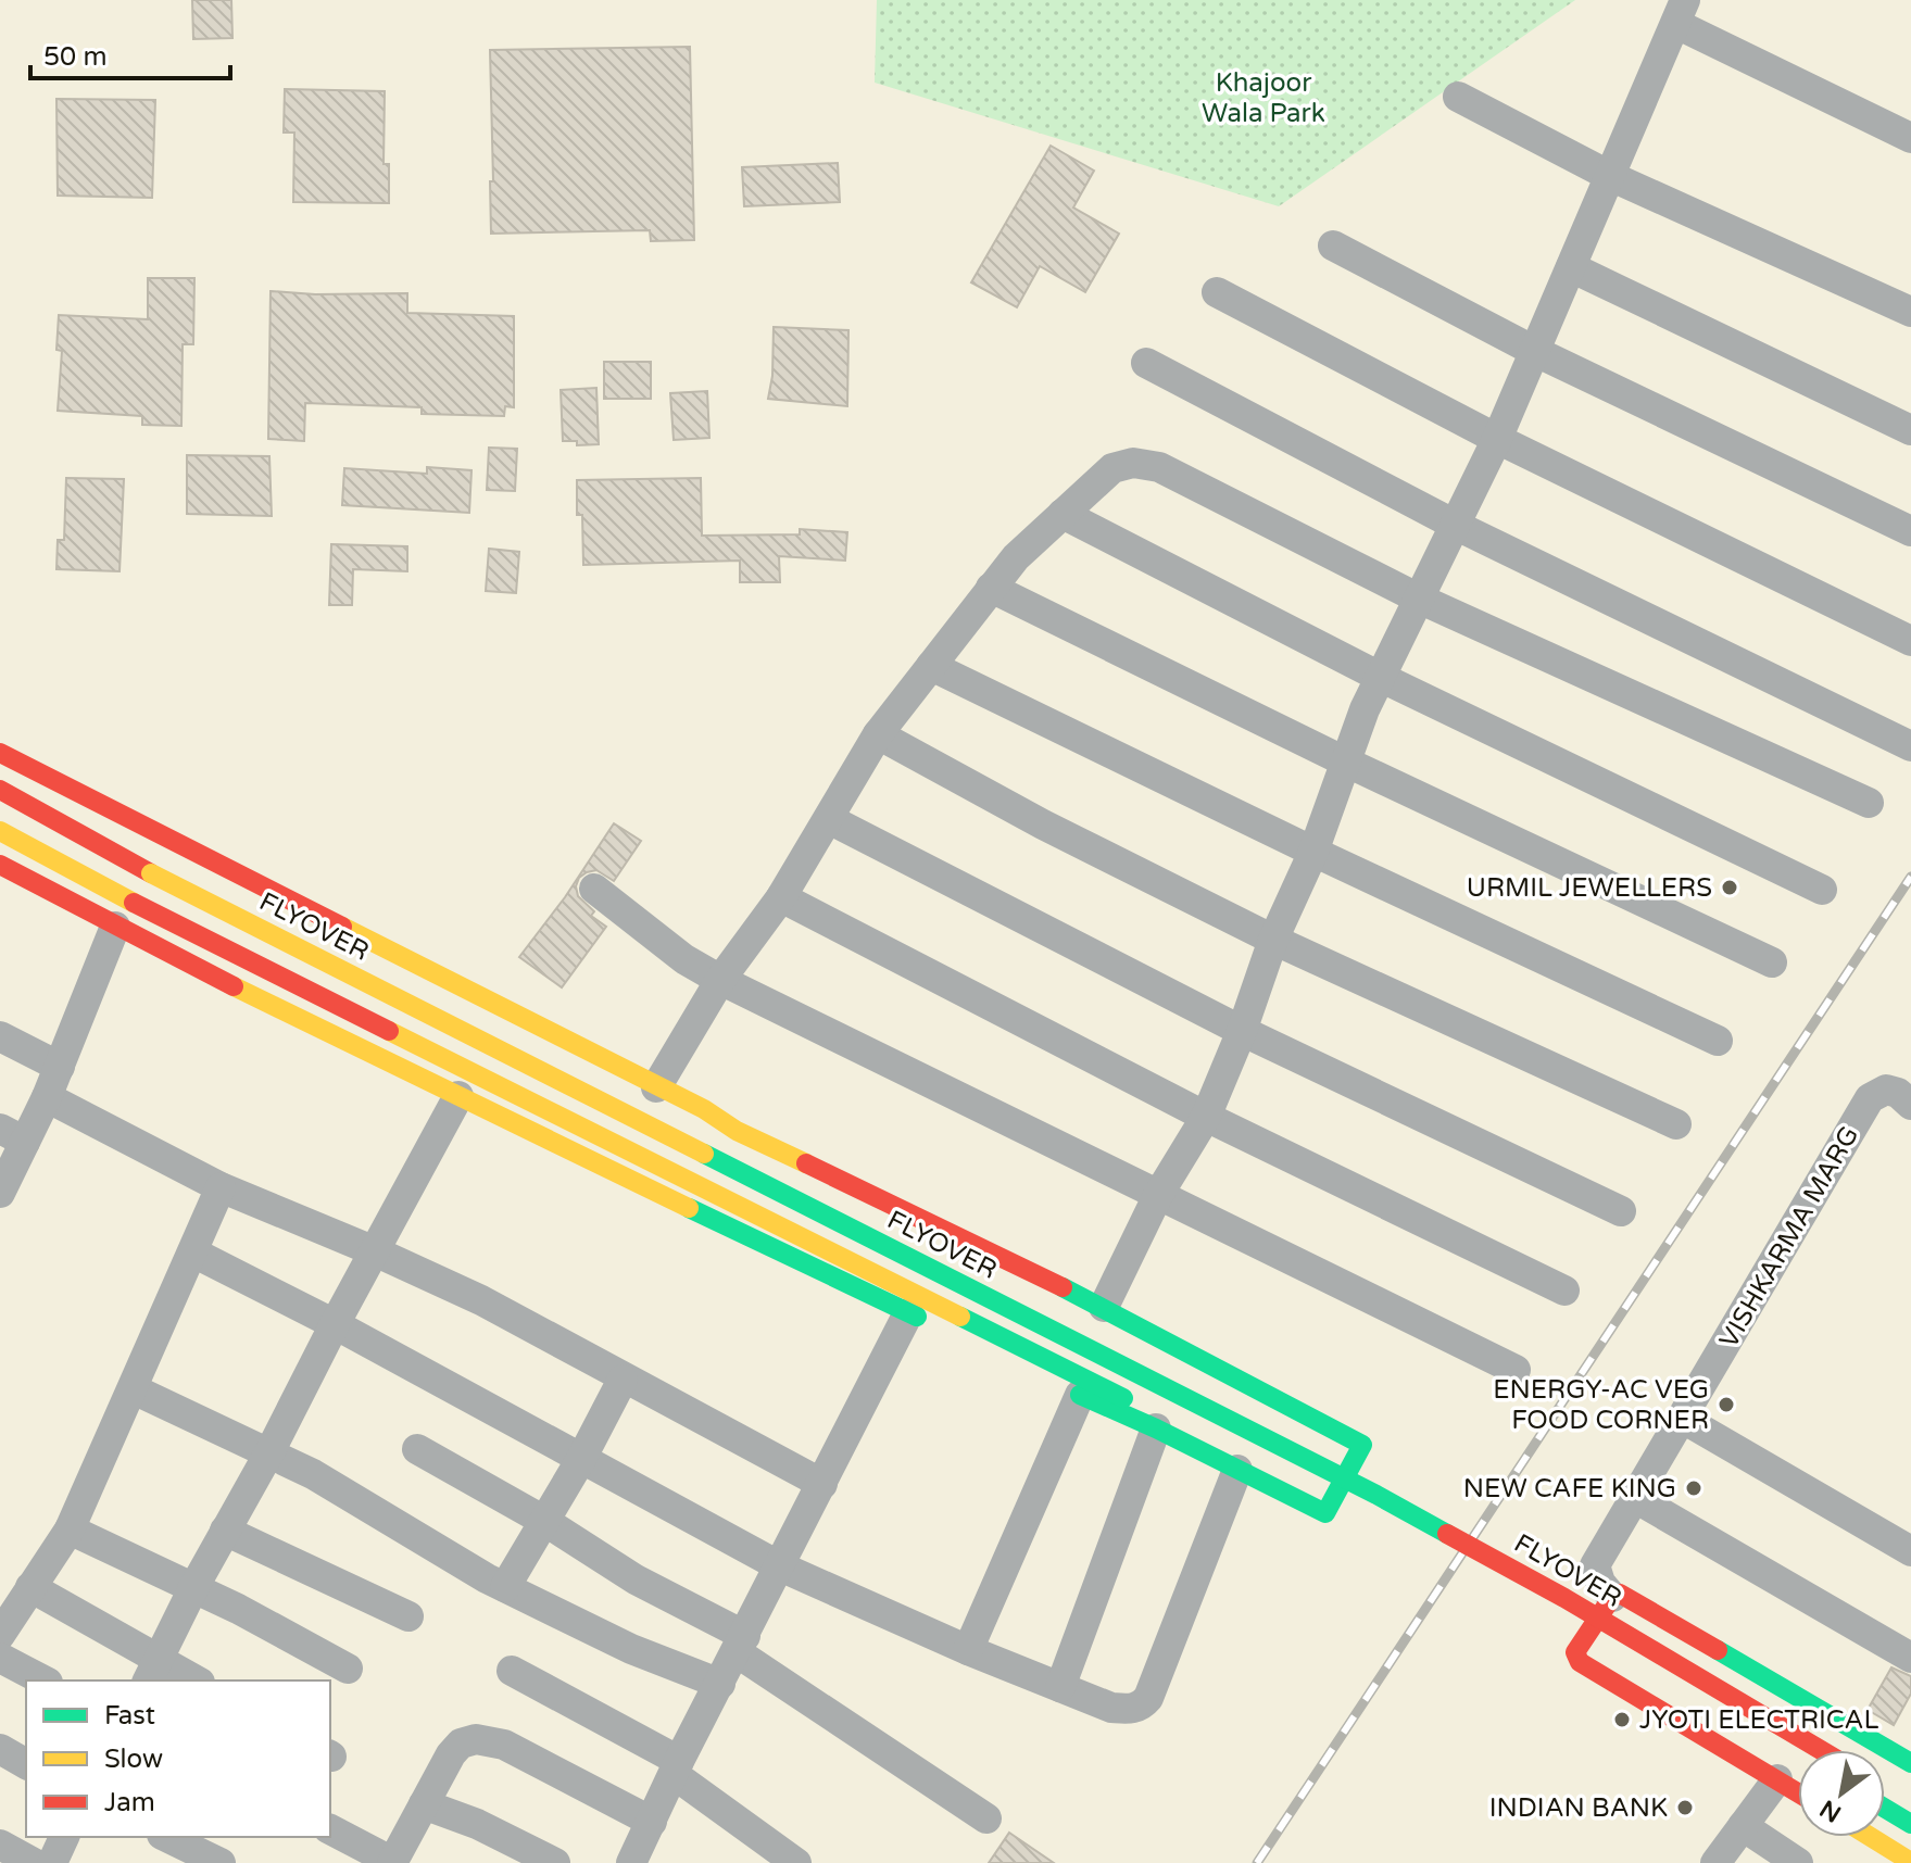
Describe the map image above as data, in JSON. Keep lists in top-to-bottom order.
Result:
{
  "streets": {
    "street": ["FLYOVER", "VISHKARMA MARG"]
  },
  "parks": ["Khajoor Wala Park"],
  "places": [
    "URMIL JEWELLERS",
    "ENERGY-AC VEG FOOD CORNER",
    "NEW CAFE KING",
    "JYOTI ELECTRICAL",
    "INDIAN BANK"
  ],
  "legend": ["Fast", "Slow", "Jam"],
  "scale_bar": "50 m",
  "north": "bottom left"
}
